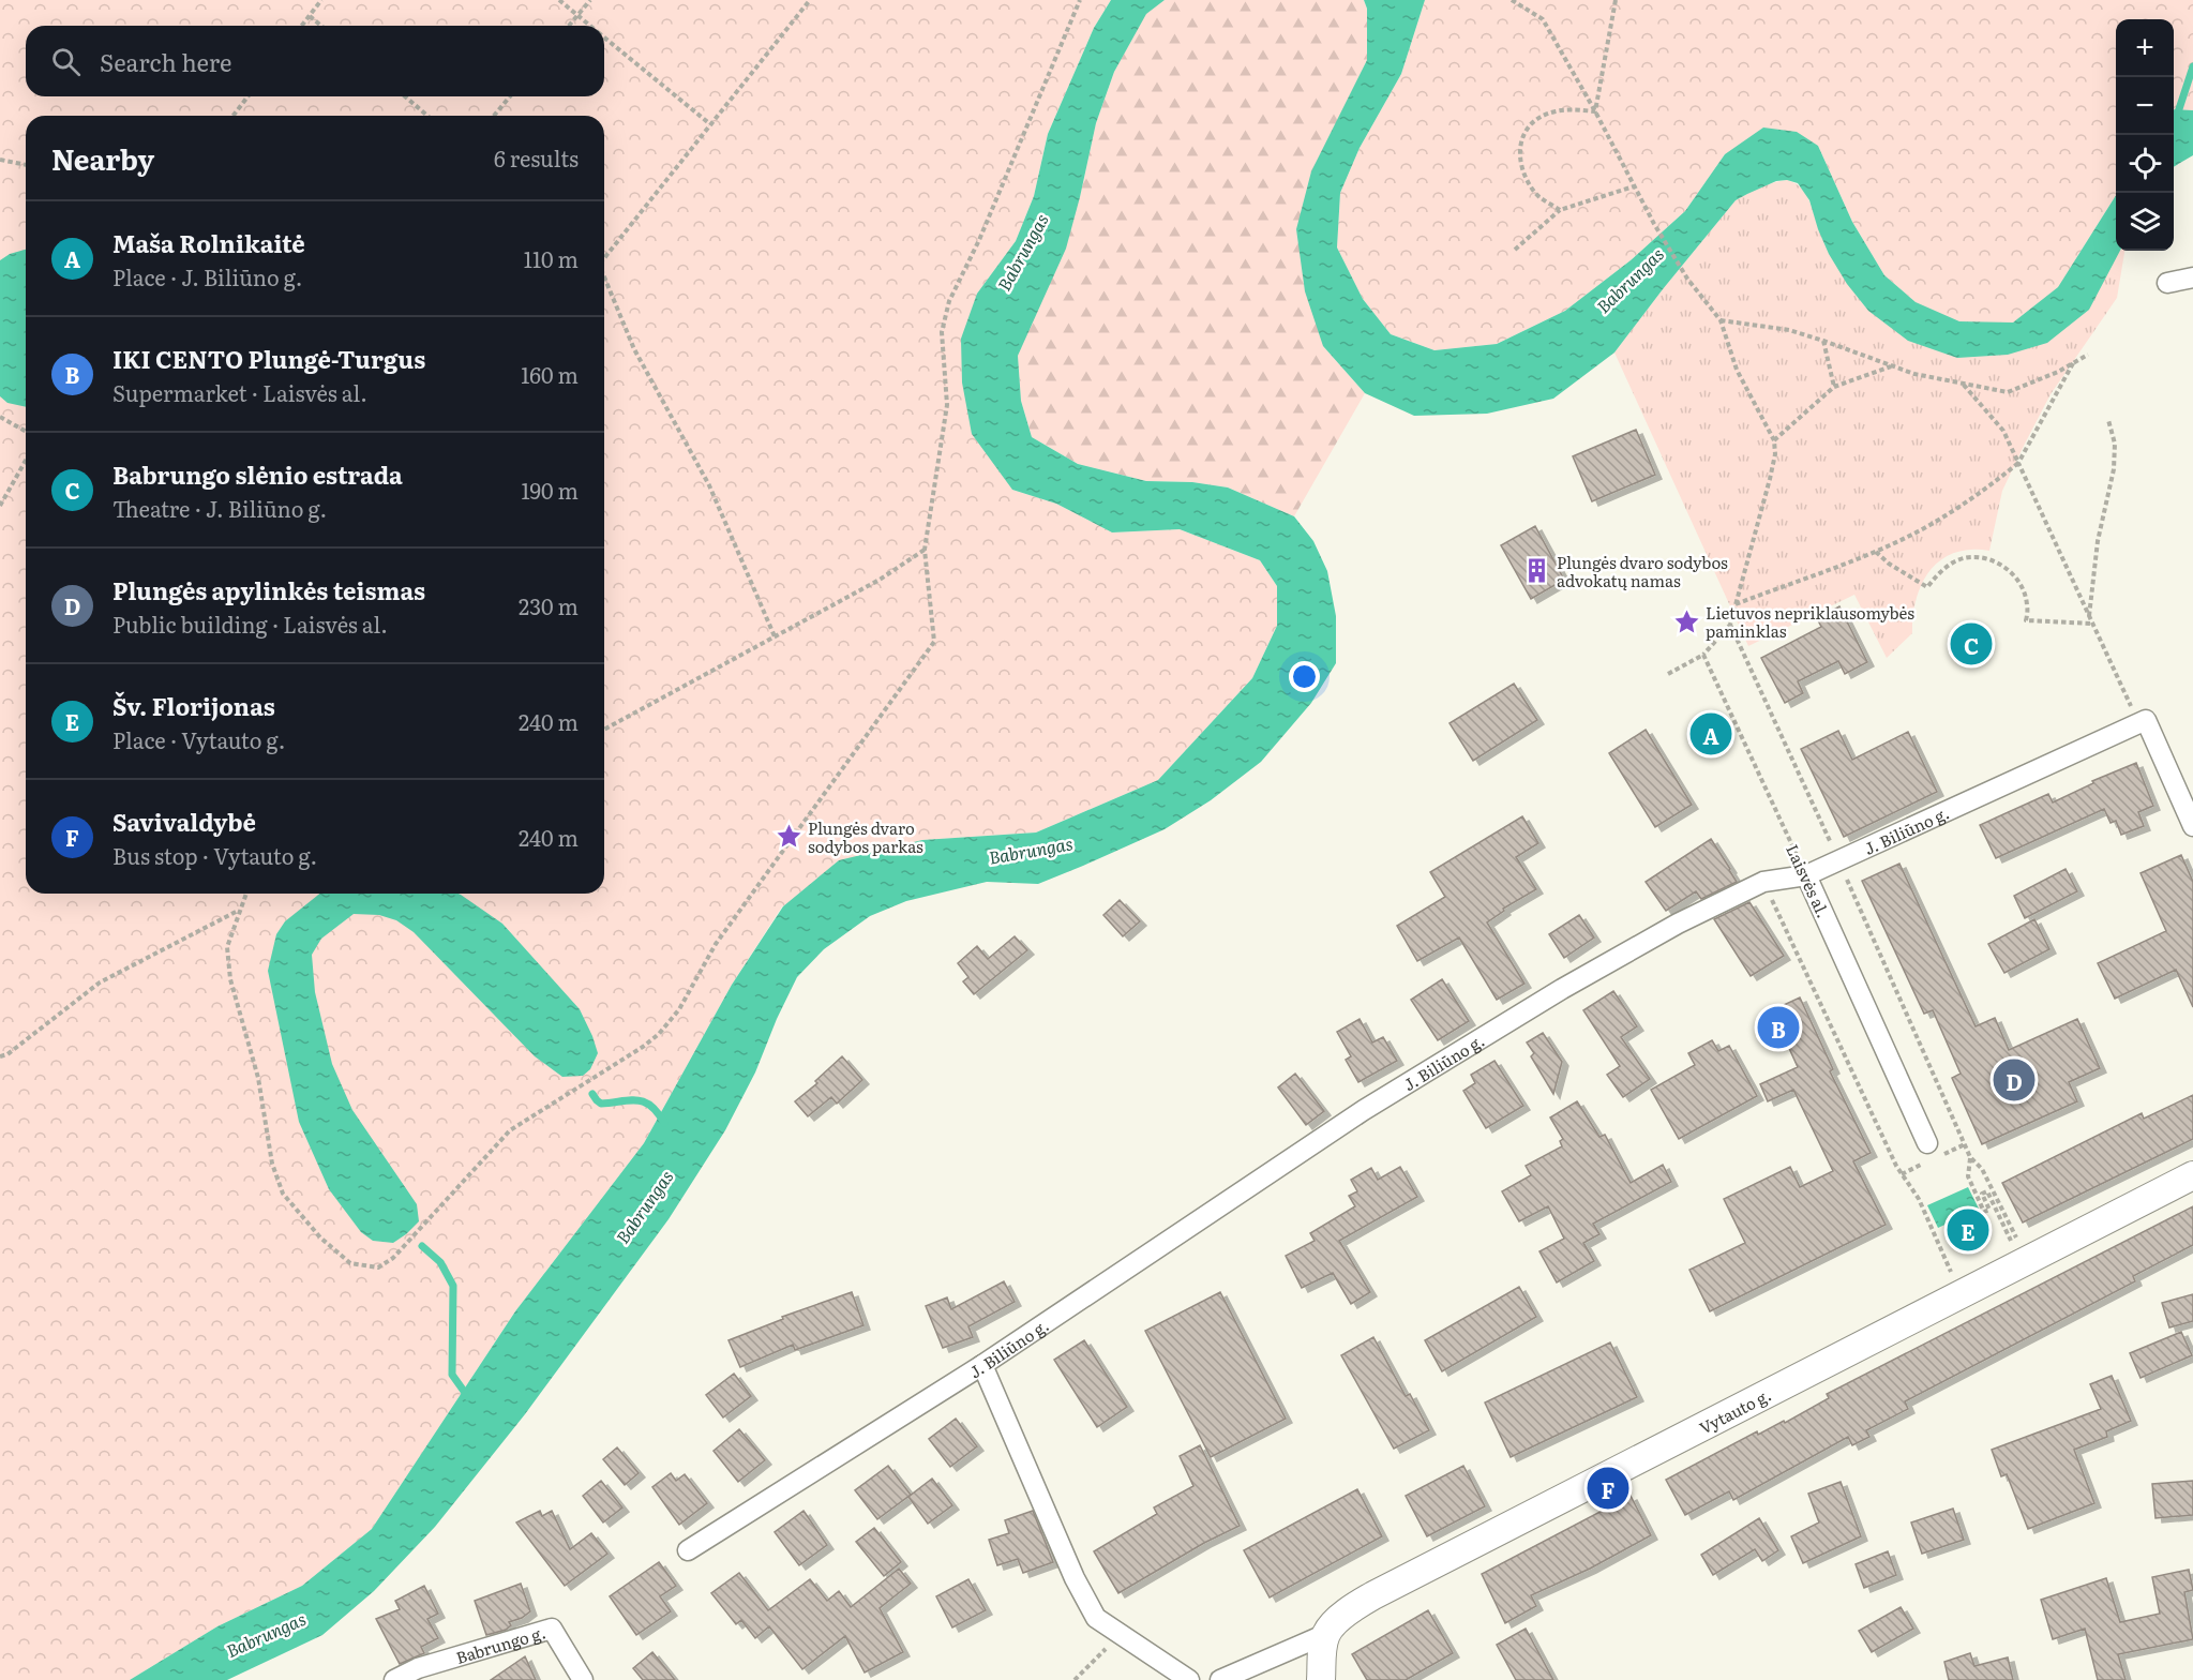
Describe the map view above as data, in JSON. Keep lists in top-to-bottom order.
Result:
{
  "streets": {
    "main road": ["Vytauto g."],
    "street": ["J. Biliūno g.", "Laisvės al.", "Babrungo g."]
  },
  "crossings": [
    ["J. Biliūno g.", "Laisvės al."]
  ],
  "water": ["Babrungas"],
  "places": {
    "building": ["Plungės dvaro sodybos advokatų namas"],
    "place": ["Lietuvos nepriklausomybės paminklas", "Plungės dvaro sodybos parkas"]
  },
  "page": {
    "map_buttons": ["+", "−"],
    "search": "Search here",
    "heading": ["Nearby", "6 results"],
    "list": [
      {
        "mark": "A",
        "name": "Maša Rolnikaitė",
        "note": "Place · J. Biliūno g.",
        "value": "110 m"
      },
      {
        "mark": "B",
        "name": "IKI CENTO Plungė-Turgus",
        "note": "Supermarket · Laisvės al.",
        "value": "160 m"
      },
      {
        "mark": "C",
        "name": "Babrungo slėnio estrada",
        "note": "Theatre · J. Biliūno g.",
        "value": "190 m"
      },
      {
        "mark": "D",
        "name": "Plungės apylinkės teismas",
        "note": "Public building · Laisvės al.",
        "value": "230 m"
      },
      {
        "mark": "E",
        "name": "Šv. Florijonas",
        "note": "Place · Vytauto g.",
        "value": "240 m"
      },
      {
        "mark": "F",
        "name": "Savivaldybė",
        "note": "Bus stop · Vytauto g.",
        "value": "240 m"
      }
    ],
    "pins": [
      "C",
      "A",
      "B",
      "D",
      "E",
      "F"
    ]
  }
}
